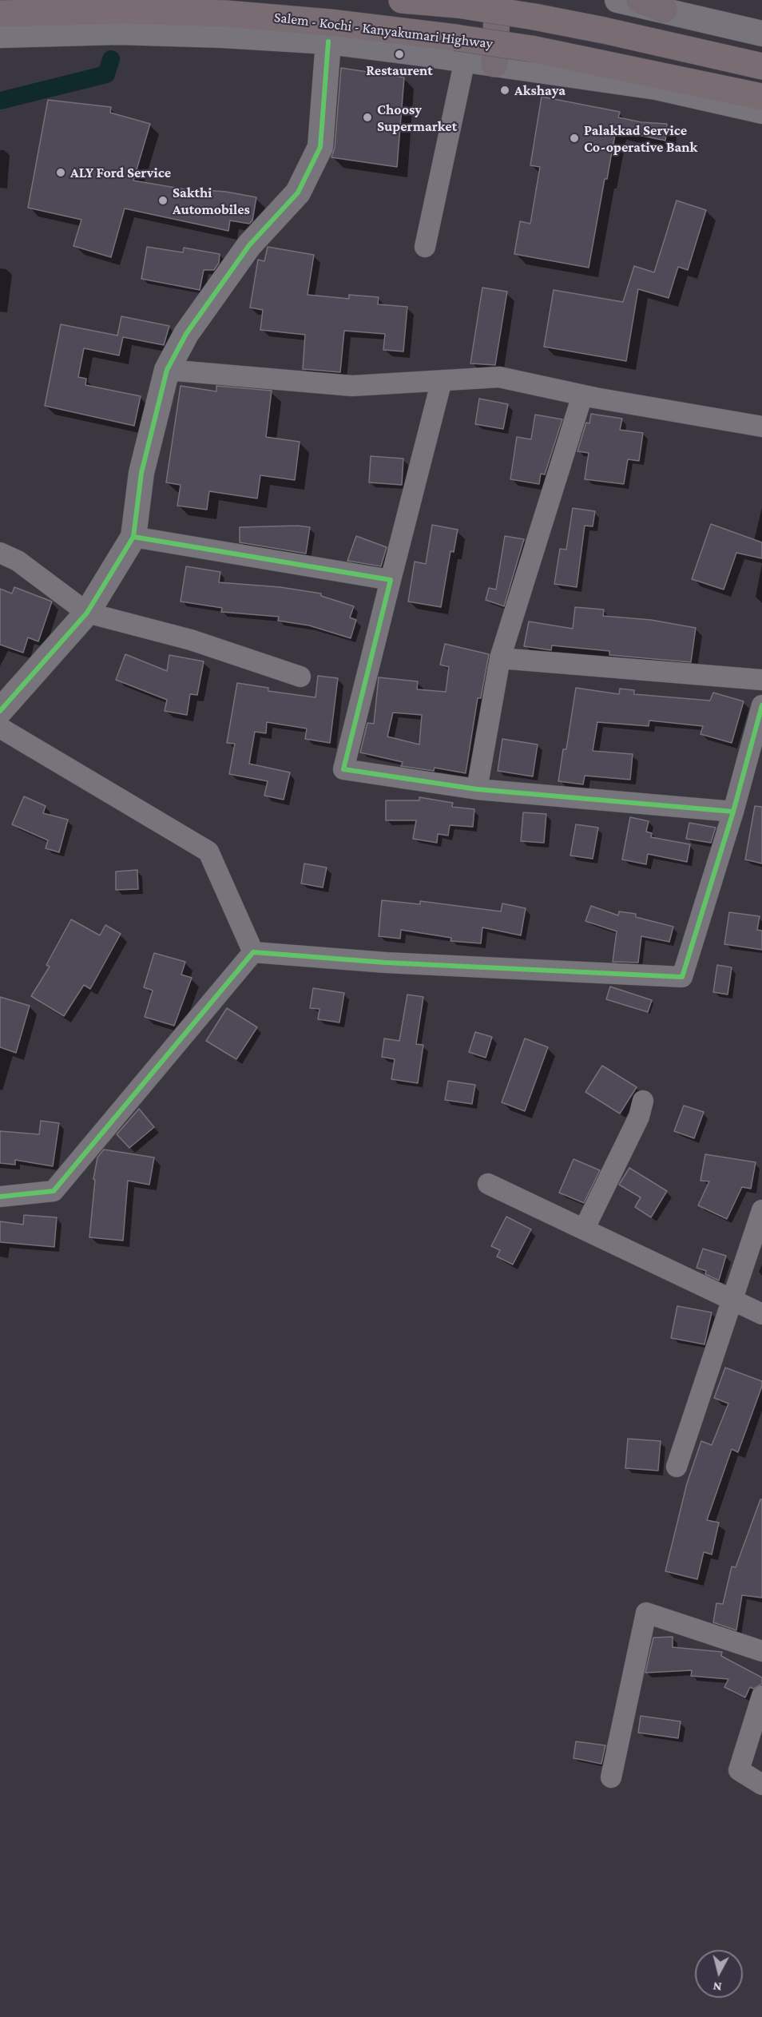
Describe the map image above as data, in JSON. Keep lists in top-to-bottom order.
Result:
{
  "streets": {
    "highway": ["Salem - Kochi - Kanyakumari Highway"]
  },
  "places": [
    "Restaurent",
    "Akshaya",
    "Choosy Supermarket",
    "Palakkad Service Co-operative Bank",
    "ALY Ford Service",
    "Sakthi Automobiles"
  ],
  "north": "bottom"
}
